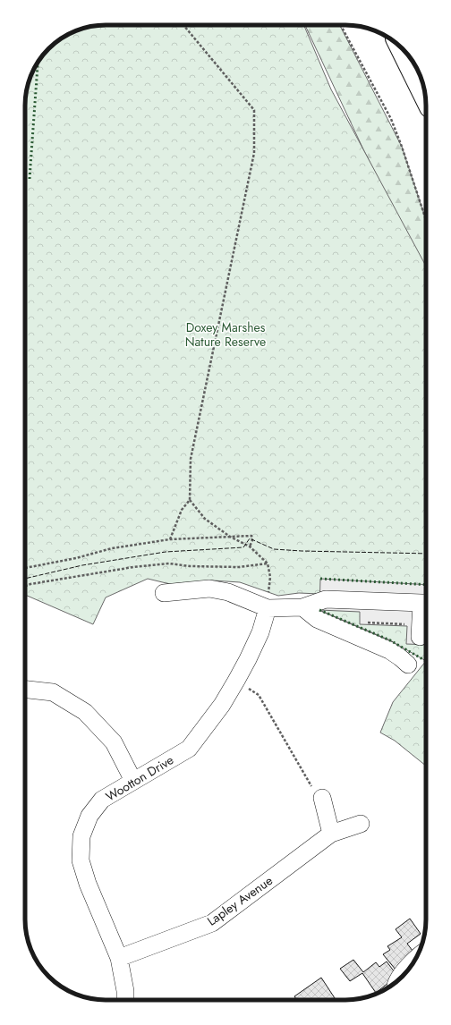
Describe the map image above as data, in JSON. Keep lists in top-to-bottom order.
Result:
{
  "streets": {
    "street": ["Wootton Drive", "Lapley Avenue"]
  },
  "crossings": [
    ["Wootton Drive", "Lapley Avenue"]
  ],
  "parks": ["Doxey Marshes Nature Reserve"]
}
